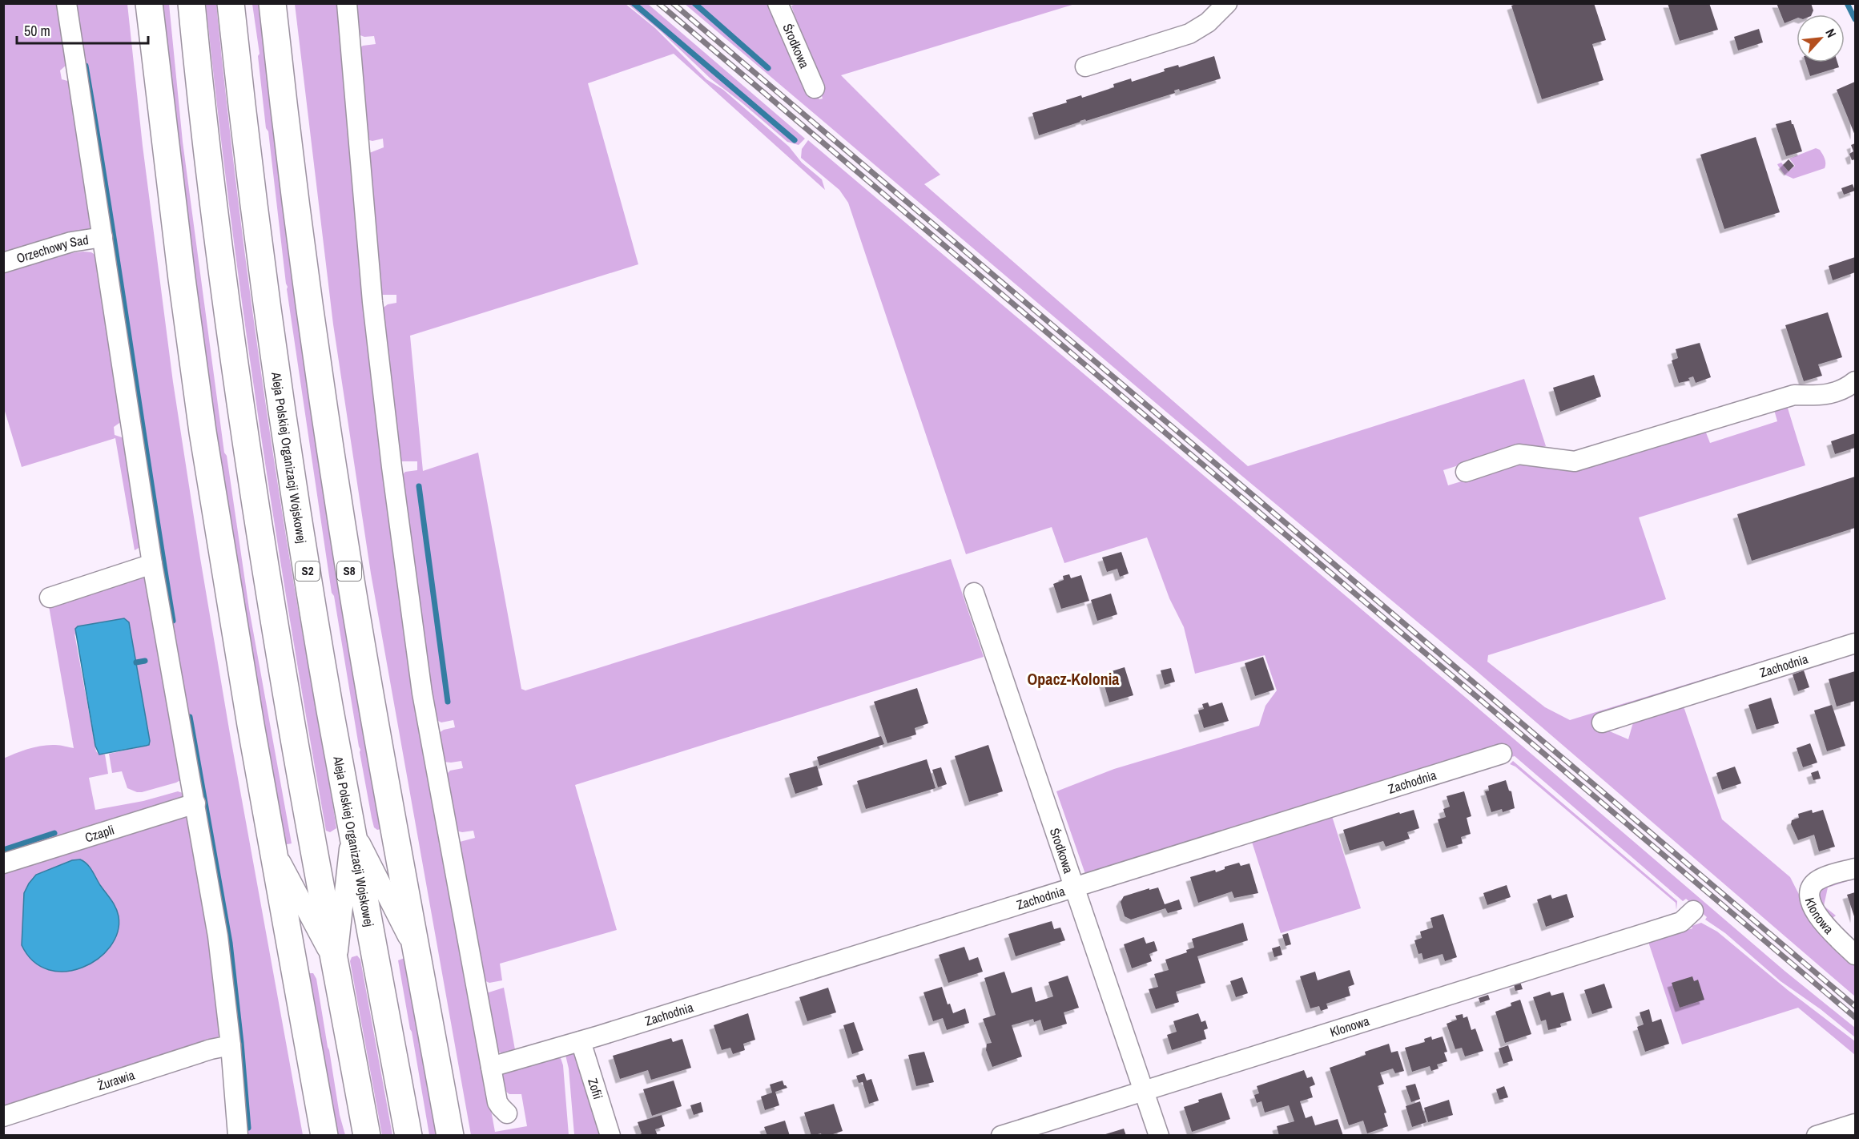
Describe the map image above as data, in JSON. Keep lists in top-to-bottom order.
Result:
{
  "streets": {
    "highway": ["Aleja Polskiej Organizacji Wojskowej", "S2", "S8"],
    "street": [
      "Środkowa",
      "Orzechowy Sad",
      "Zachodnia",
      "Czapli",
      "Klonowa",
      "Żurawia",
      "Zofii"
    ]
  },
  "crossings": [
    ["Środkowa", "Zachodnia"],
    ["Środkowa", "Klonowa"],
    ["Zachodnia", "Zofii"]
  ],
  "districts": ["Opacz-Kolonia"],
  "scale_bar": "50 m",
  "north": "top right"
}
